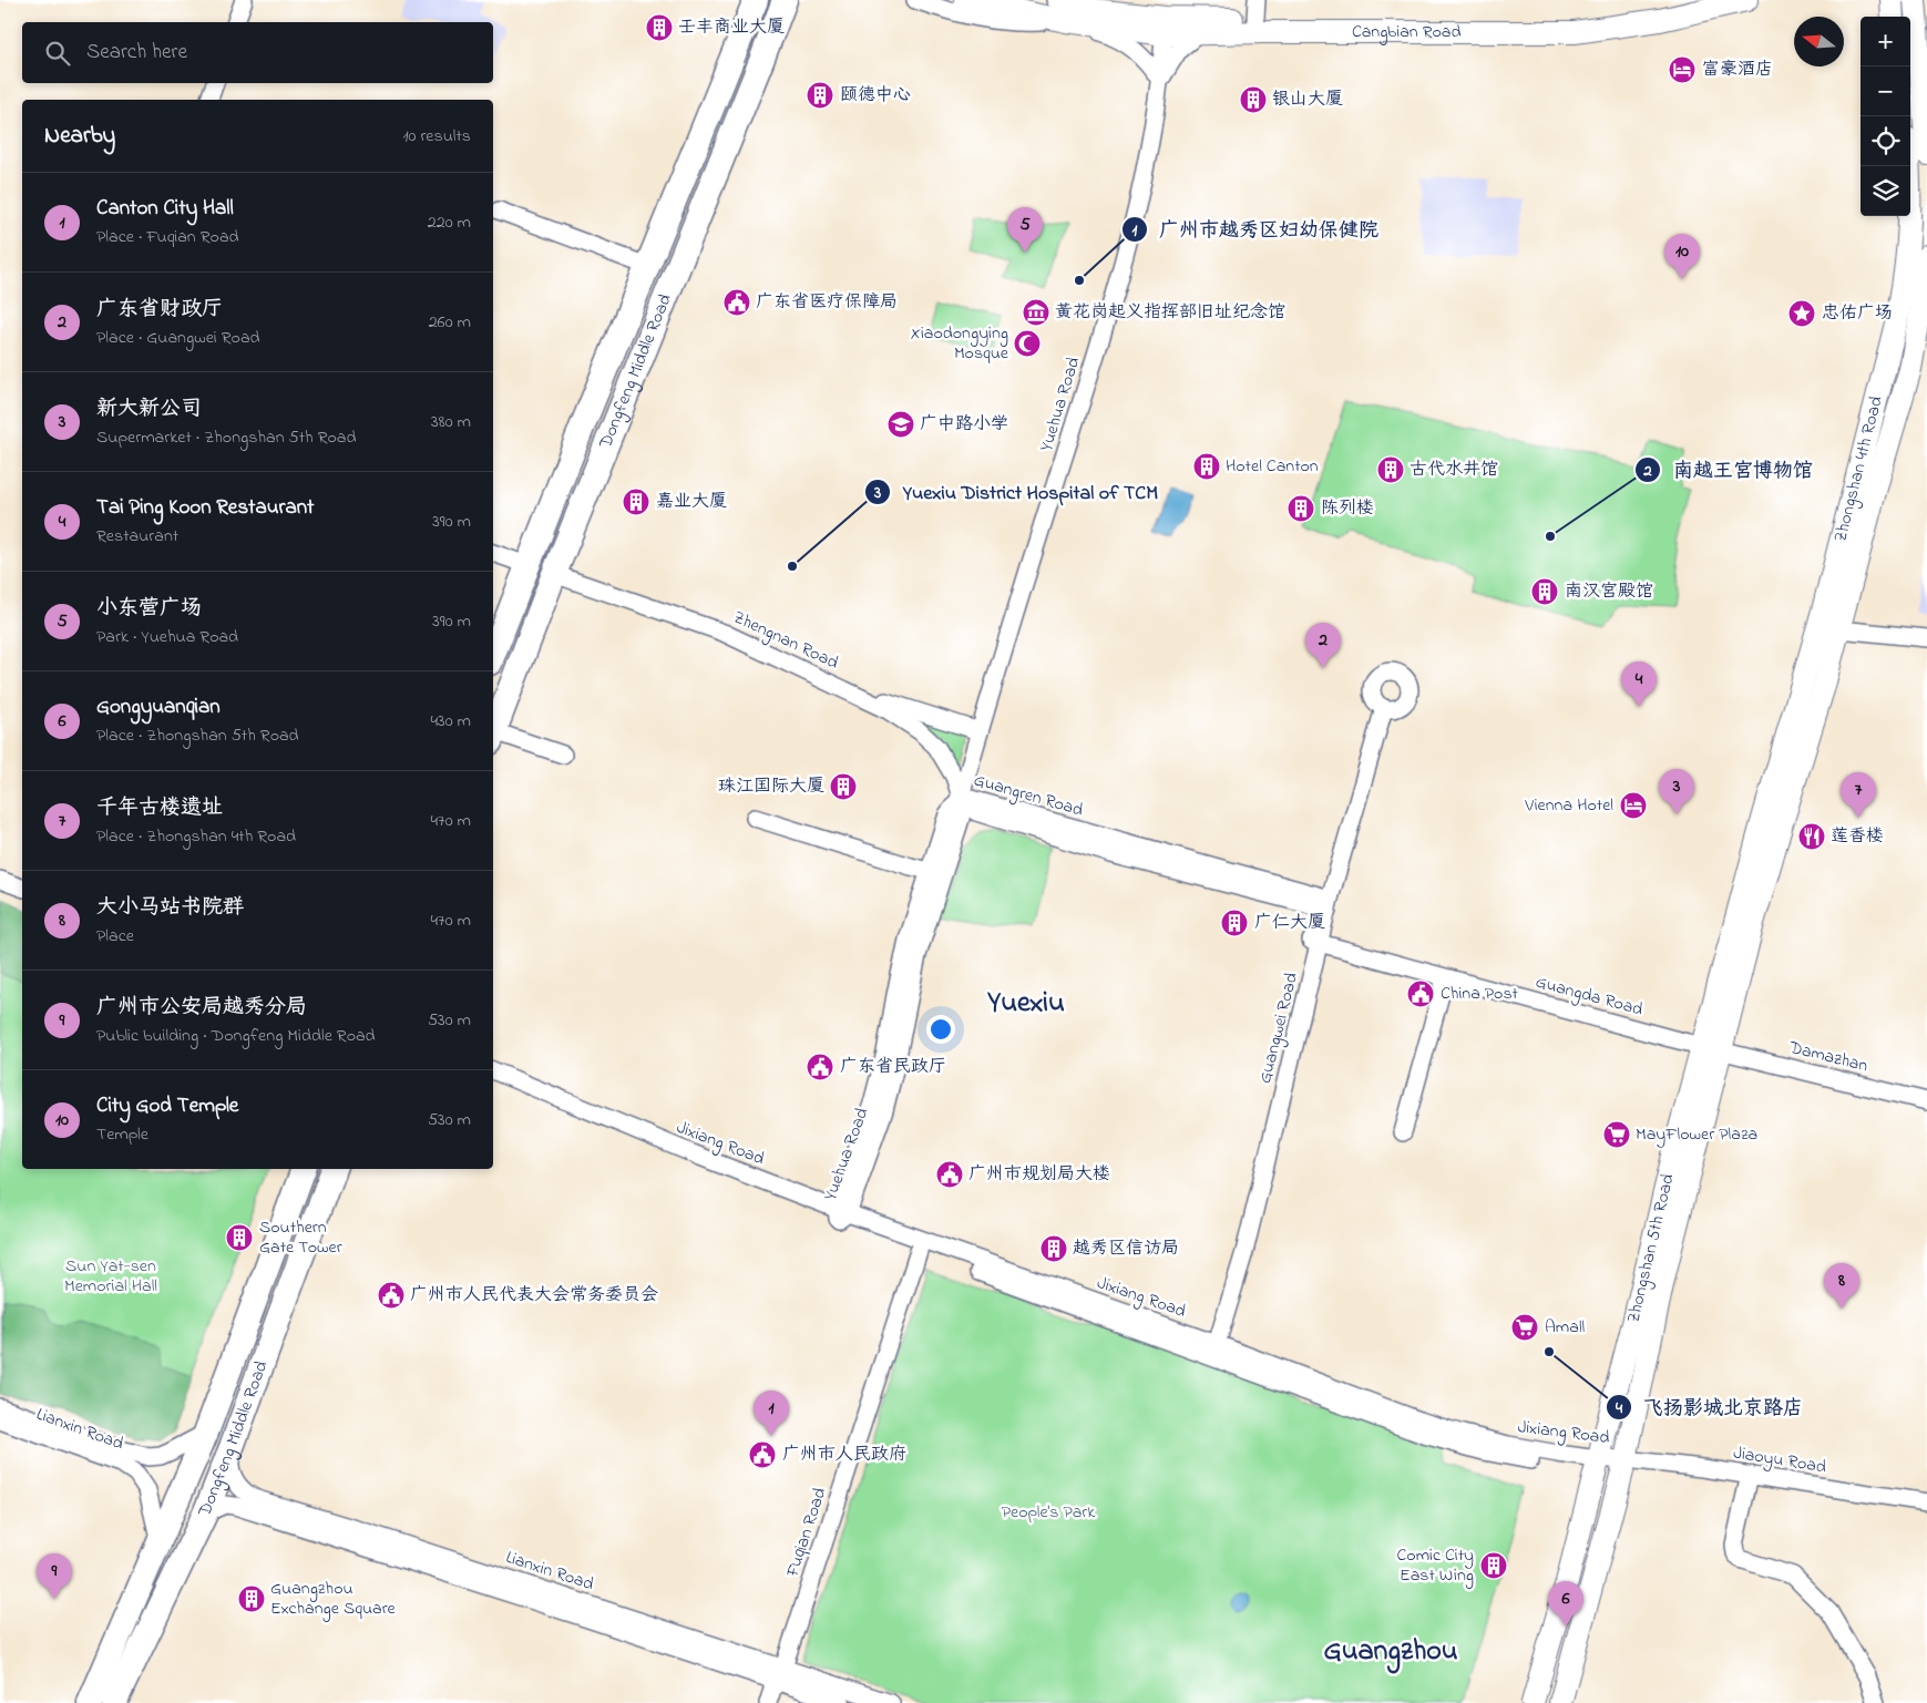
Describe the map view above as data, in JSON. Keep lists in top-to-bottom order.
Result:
{
  "streets": {
    "highway": ["Dongfeng Middle Road"],
    "main road": ["Cangbian Road", "Zhongshan 4th Road", "Zhongshan 5th Road"],
    "street": [
      "Yuehua Road",
      "Zhengnan Road",
      "Guangren Road",
      "Guangda Road",
      "Guangwei Road",
      "Damazhan",
      "Jixiang Road",
      "Lianxin Road",
      "Jiaoyu Road",
      "Fuqian Road"
    ]
  },
  "crossings": [
    ["Cangbian Road", "Yuehua Road"],
    ["Dongfeng Middle Road", "Zhengnan Road"],
    ["Dongfeng Middle Road", "Lianxin Road"],
    ["Yuehua Road", "Zhengnan Road"],
    ["Yuehua Road", "Guangren Road"],
    ["Yuehua Road", "Jixiang Road"],
    ["Zhongshan 4th Road", "Zhongshan 5th Road"],
    ["Zhengnan Road", "Guangren Road"],
    ["Guangren Road", "Guangwei Road"],
    ["Guangda Road", "Guangwei Road"],
    ["Guangda Road", "Damazhan"],
    ["Guangda Road", "Zhongshan 5th Road"],
    ["Guangwei Road", "Jixiang Road"],
    ["Damazhan", "Zhongshan 5th Road"],
    ["Jixiang Road", "Zhongshan 5th Road"],
    ["Jixiang Road", "Jiaoyu Road"],
    ["Jixiang Road", "Fuqian Road"],
    ["Zhongshan 5th Road", "Jiaoyu Road"],
    ["Lianxin Road", "Fuqian Road"]
  ],
  "districts": ["Yuexiu", "Guangzhou"],
  "parks": ["Sun Yat-sen Memorial Hall", "People's Park"],
  "places": {
    "building": [
      "壬丰商业大厦",
      "颐德中心",
      "银山大厦",
      "Hotel Canton",
      "古代水井馆",
      "嘉业大厦",
      "陈列楼",
      "南汉宫殿馆",
      "珠江国际大厦",
      "广仁大厦",
      "Southern Gate Tower",
      "越秀区信访局",
      "Comic City East Wing",
      "Guangzhou Exchange Square"
    ],
    "hotel": ["富豪酒店", "Vienna Hotel"],
    "other": [
      "广州市越秀区妇幼保健院",
      "南越王宫博物馆",
      "Yuexiu District Hospital of TCM",
      "飞扬影城北京路店"
    ],
    "public building": [
      "广东省医疗保障局",
      "China Post",
      "广东省民政厅",
      "广州市规划局大楼",
      "广州市人民代表大会常务委员会",
      "广州市人民政府"
    ],
    "museum": ["黄花岗起义指挥部旧址纪念馆"],
    "place": ["忠佑广场"],
    "mosque": ["Xiaodongying Mosque"],
    "school or university": ["广中路小学"],
    "restaurant": ["莲香楼"],
    "supermarket": ["MayFlower Plaza", "Amall"]
  },
  "north": "left",
  "page": {
    "map_buttons": ["+", "−"],
    "search": "Search here",
    "heading": ["Nearby", "10 results"],
    "list": [
      {
        "mark": "1",
        "name": "Canton City Hall",
        "note": "Place · Fuqian Road",
        "value": "220 m"
      },
      {
        "mark": "2",
        "name": "广东省财政厅",
        "note": "Place · Guangwei Road",
        "value": "260 m"
      },
      {
        "mark": "3",
        "name": "新大新公司",
        "note": "Supermarket · Zhongshan 5th Road",
        "value": "380 m"
      },
      {
        "mark": "4",
        "name": "Tai Ping Koon Restaurant",
        "note": "Restaurant",
        "value": "390 m"
      },
      {
        "mark": "5",
        "name": "小东营广场",
        "note": "Park · Yuehua Road",
        "value": "390 m"
      },
      {
        "mark": "6",
        "name": "Gongyuanqian",
        "note": "Place · Zhongshan 5th Road",
        "value": "430 m"
      },
      {
        "mark": "7",
        "name": "千年古楼遗址",
        "note": "Place · Zhongshan 4th Road",
        "value": "470 m"
      },
      {
        "mark": "8",
        "name": "大小马站书院群",
        "note": "Place",
        "value": "470 m"
      },
      {
        "mark": "9",
        "name": "广州市公安局越秀分局",
        "note": "Public building · Dongfeng Middle Road",
        "value": "530 m"
      },
      {
        "mark": "10",
        "name": "City God Temple",
        "note": "Temple",
        "value": "530 m"
      }
    ],
    "pins": [
      "5",
      "10",
      "2",
      "4",
      "3",
      "7",
      "8",
      "1",
      "9",
      "6"
    ]
  }
}
